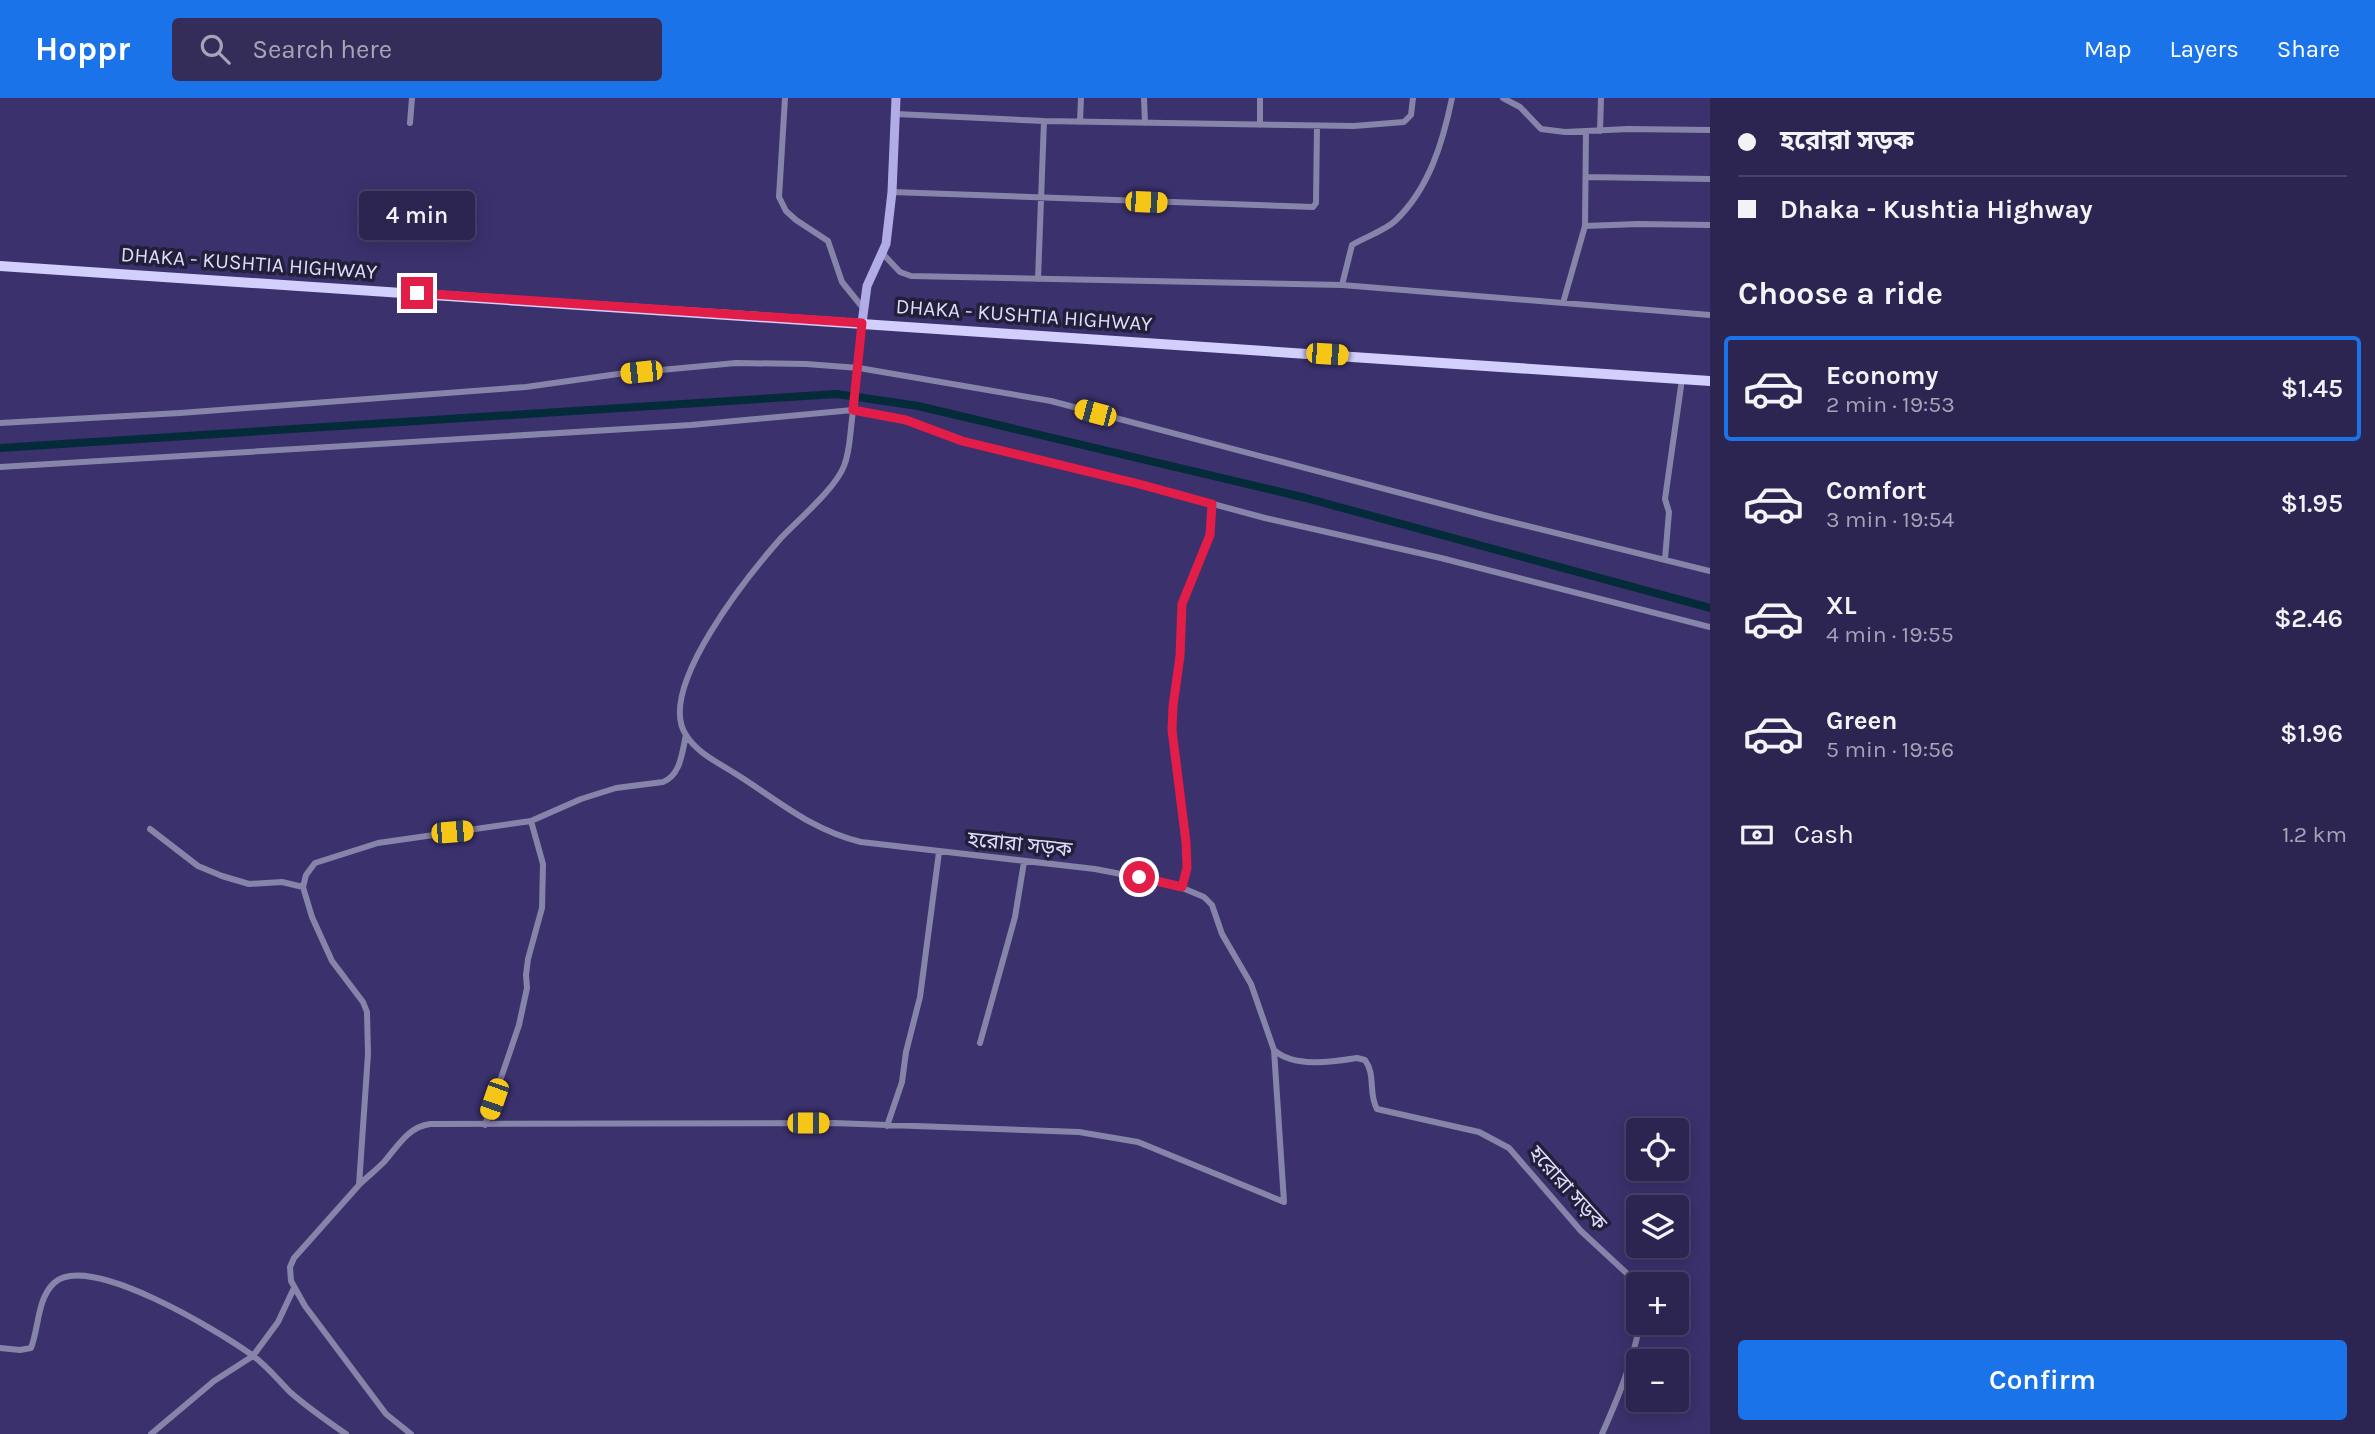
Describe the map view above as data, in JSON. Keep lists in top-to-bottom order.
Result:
{
  "streets": {
    "main road": ["DHAKA - KUSHTIA HIGHWAY"],
    "street": ["হরোরা সড়ক"]
  },
  "page": {
    "header": "Hoppr",
    "search": "Search here",
    "nav": ["Map", "Layers", "Share"],
    "banner": ["হরোরা সড়ক", "Dhaka - Kushtia Highway"],
    "bubble": "4 min",
    "heading": "Choose a ride",
    "list": [
      {
        "name": "Economy",
        "note": "2 min · 19:53",
        "value": "$1.45"
      },
      {
        "name": "Comfort",
        "note": "3 min · 19:54",
        "value": "$1.95"
      },
      {
        "name": "XL",
        "note": "4 min · 19:55",
        "value": "$2.46"
      },
      {
        "name": "Green",
        "note": "5 min · 19:56",
        "value": "$1.96"
      }
    ],
    "pay": ["Cash", "1.2 km"],
    "map_buttons": ["+", "−"],
    "buttons": "Confirm"
  }
}
